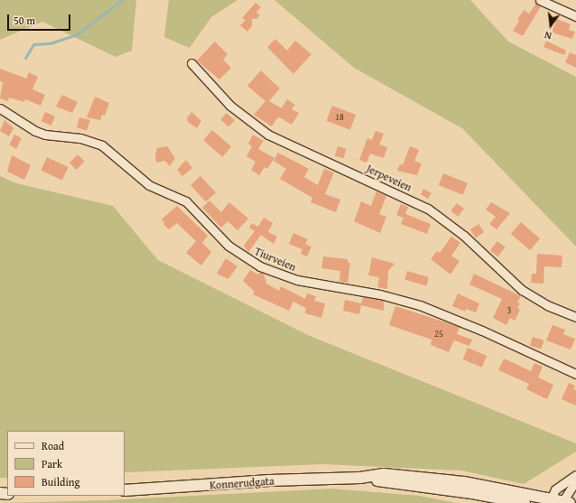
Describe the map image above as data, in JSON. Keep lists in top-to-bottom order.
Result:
{
  "streets": {
    "main road": ["Konnerudgata"],
    "street": ["Jerpeveien", "Tiurveien"]
  },
  "house_numbers": ["18", "3", "25"],
  "legend": ["Road", "Park", "Building"],
  "scale_bar": "50 m",
  "north": "bottom"
}
